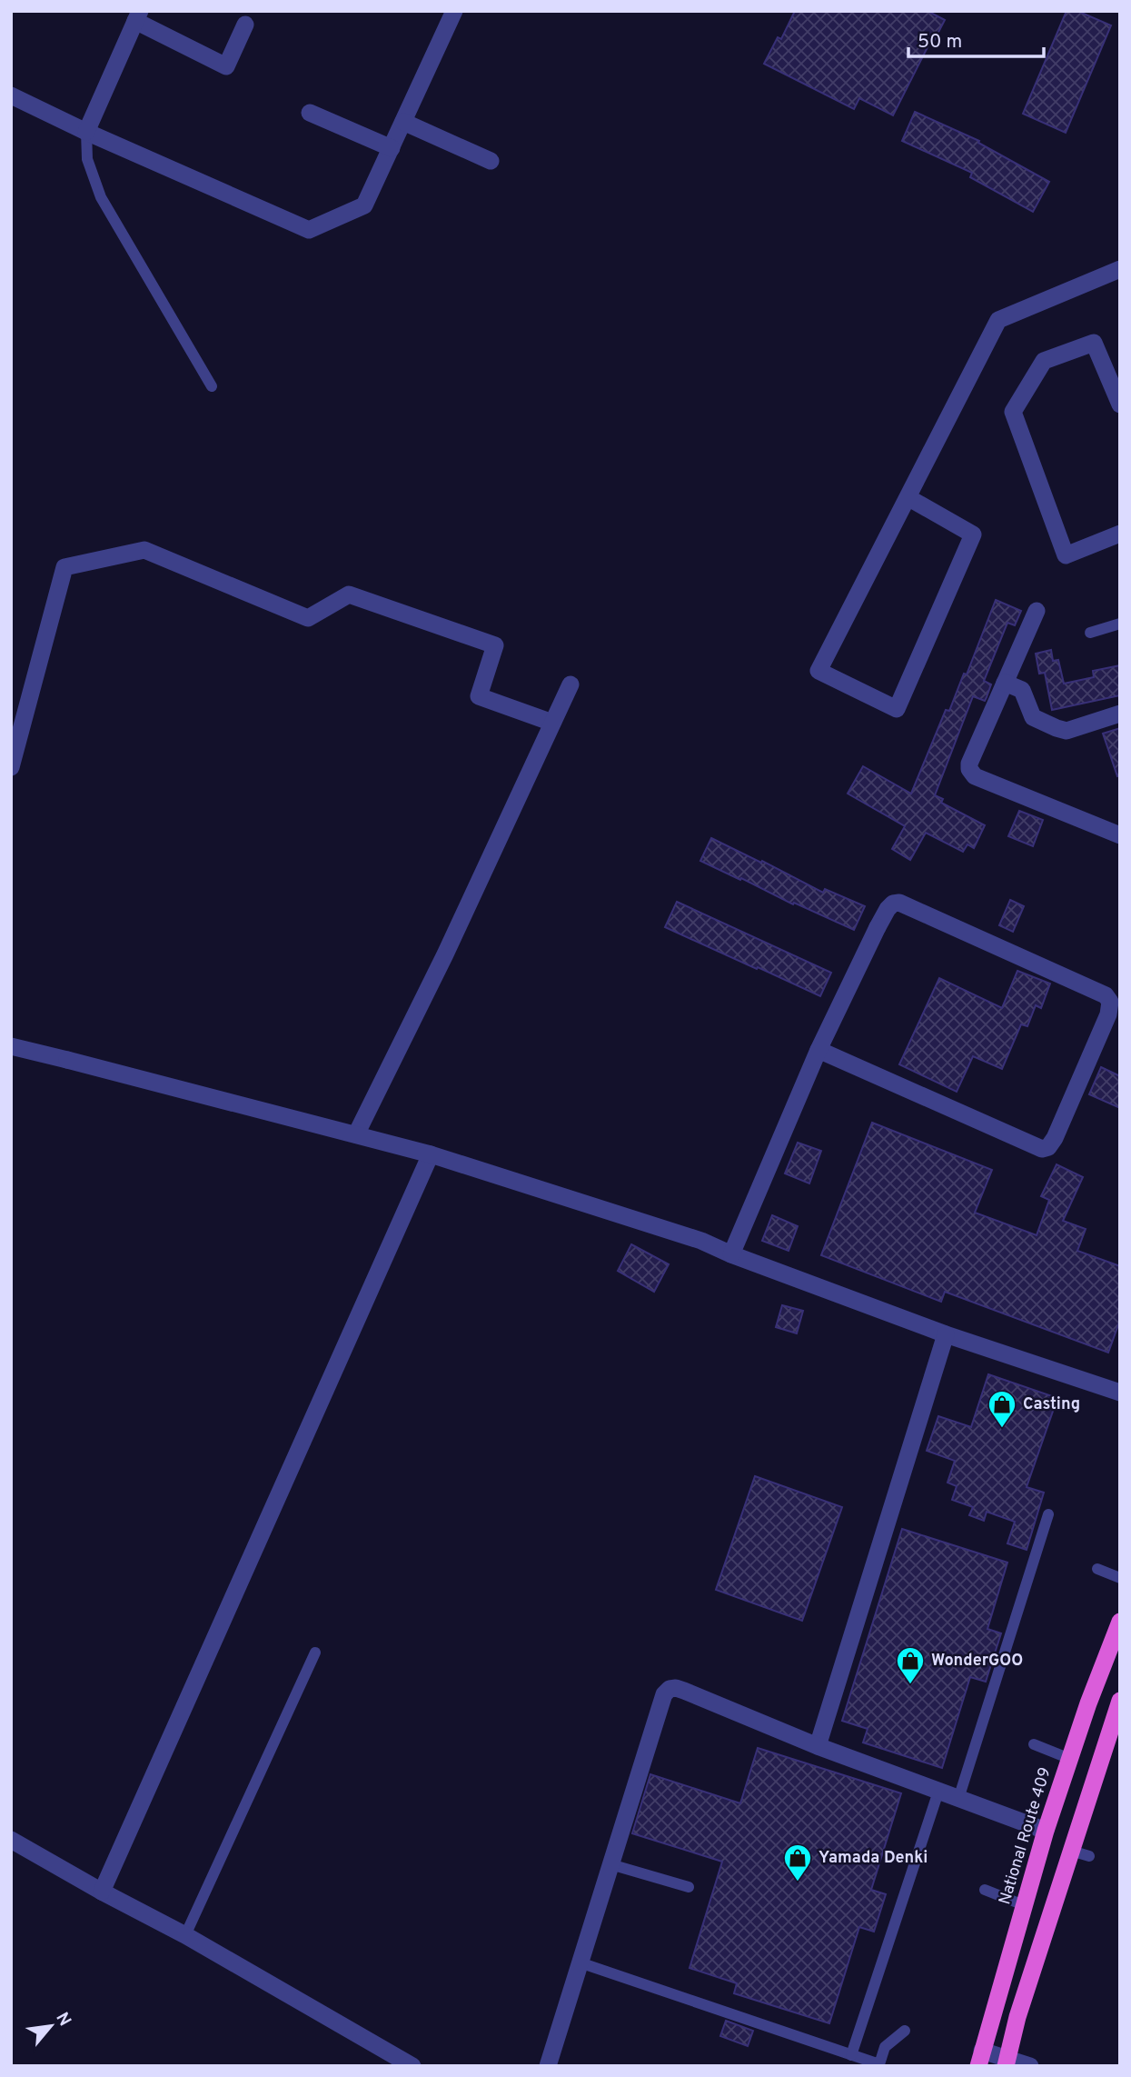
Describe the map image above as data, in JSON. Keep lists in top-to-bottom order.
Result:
{
  "streets": {
    "highway": ["National Route 409"]
  },
  "places": {
    "shop": ["Casting", "WonderGOO", "Yamada Denki"]
  },
  "scale_bar": "50 m",
  "north": "top right"
}
